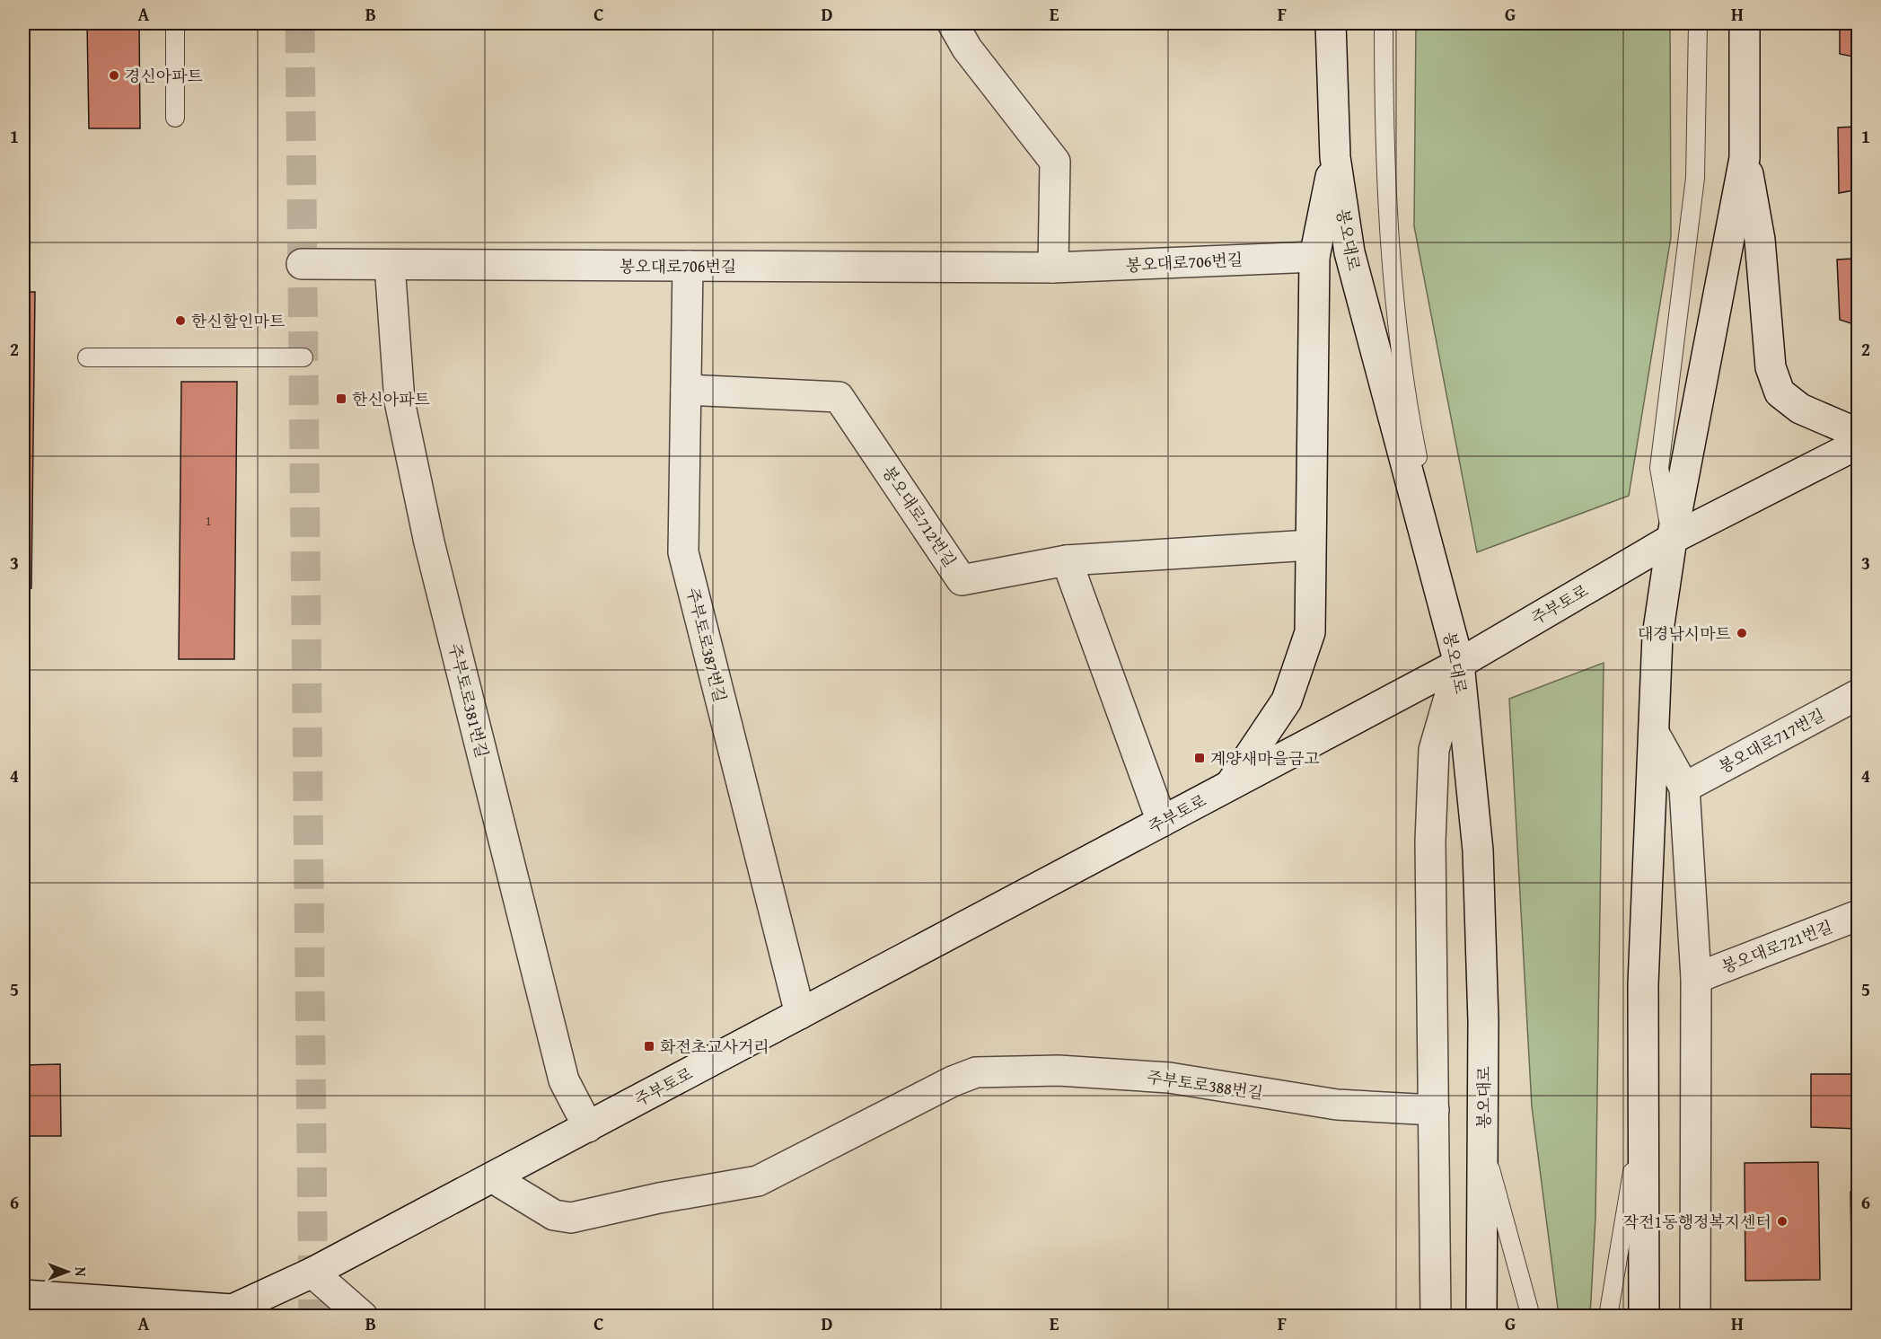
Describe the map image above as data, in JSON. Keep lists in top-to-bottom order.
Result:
{
  "streets": {
    "street": [
      "봉오대로",
      "봉오대로706번길",
      "봉오대로712번길",
      "주부토로",
      "주부토로387번길",
      "주부토로381번길",
      "봉오대로717번길",
      "봉오대로721번길",
      "주부토로388번길"
    ]
  },
  "crossings": [
    ["봉오대로", "주부토로"],
    ["봉오대로706번길", "주부토로387번길"],
    ["봉오대로706번길", "주부토로381번길"],
    ["봉오대로712번길", "주부토로387번길"],
    ["주부토로", "주부토로387번길"],
    ["주부토로", "주부토로381번길"],
    ["주부토로", "주부토로388번길"]
  ],
  "places": {
    "other": [
      "경신아파트",
      "한신할인마트",
      "대경낚시마트",
      "작전1동행정복지센터"
    ],
    "transit": ["한신아파트", "계양새마을금고", "화전초교사거리"]
  },
  "house_numbers": ["1"],
  "north": "right",
  "grid": {
    "columns": [
      "A",
      "B",
      "C",
      "D",
      "E",
      "F",
      "G",
      "H"
    ],
    "rows": [
      "1",
      "2",
      "3",
      "4",
      "5",
      "6"
    ]
  }
}
